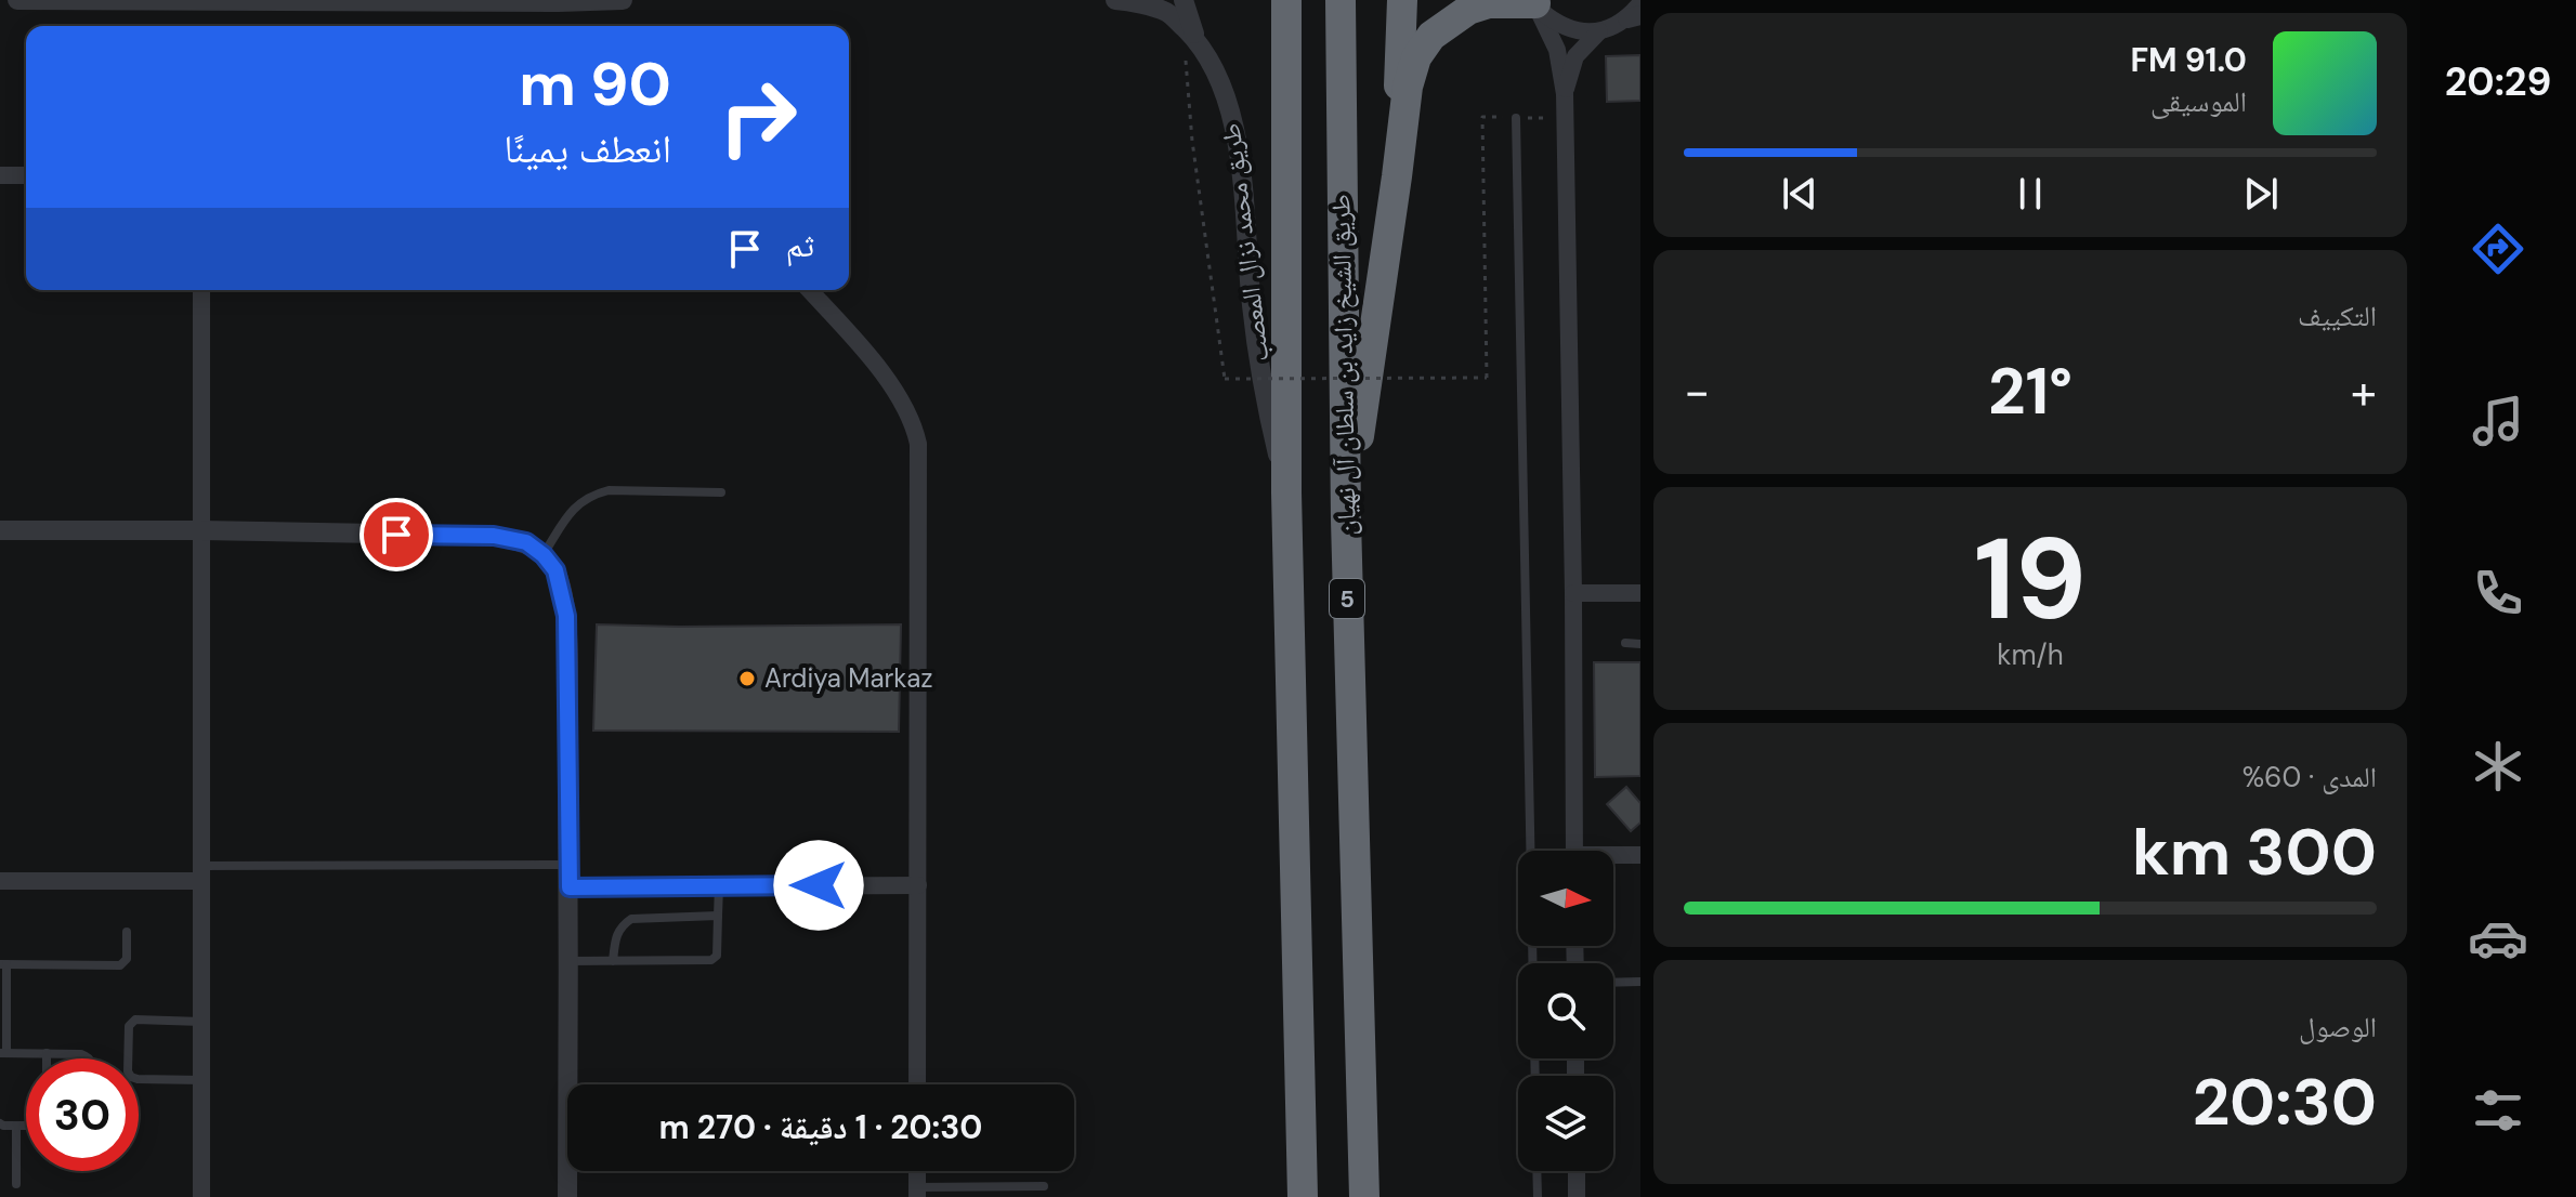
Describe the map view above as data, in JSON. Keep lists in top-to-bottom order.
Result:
{
  "streets": {
    "highway": ["طريق الشيخ زايد بن سلطان آل نهيان", "5"],
    "street": ["طريق محمد نزال المعصب"]
  },
  "places": ["Ardiya Markaz"],
  "north": "right",
  "page": {
    "tabs": "20:29",
    "turn": ["90 m", "انعطف يمينًا"],
    "song": ["91.0 FM", "الموسيقى"],
    "then": "ثم",
    "tile": [
      "التكييف",
      ["19", "km/h"],
      ["المدى · 60%", "300 km"],
      ["الوصول", "20:30"]
    ],
    "heat": ["−", "21°", "+"],
    "limit": "30",
    "trip": "20:30 · 1 دقيقة · 270 m"
  }
}
